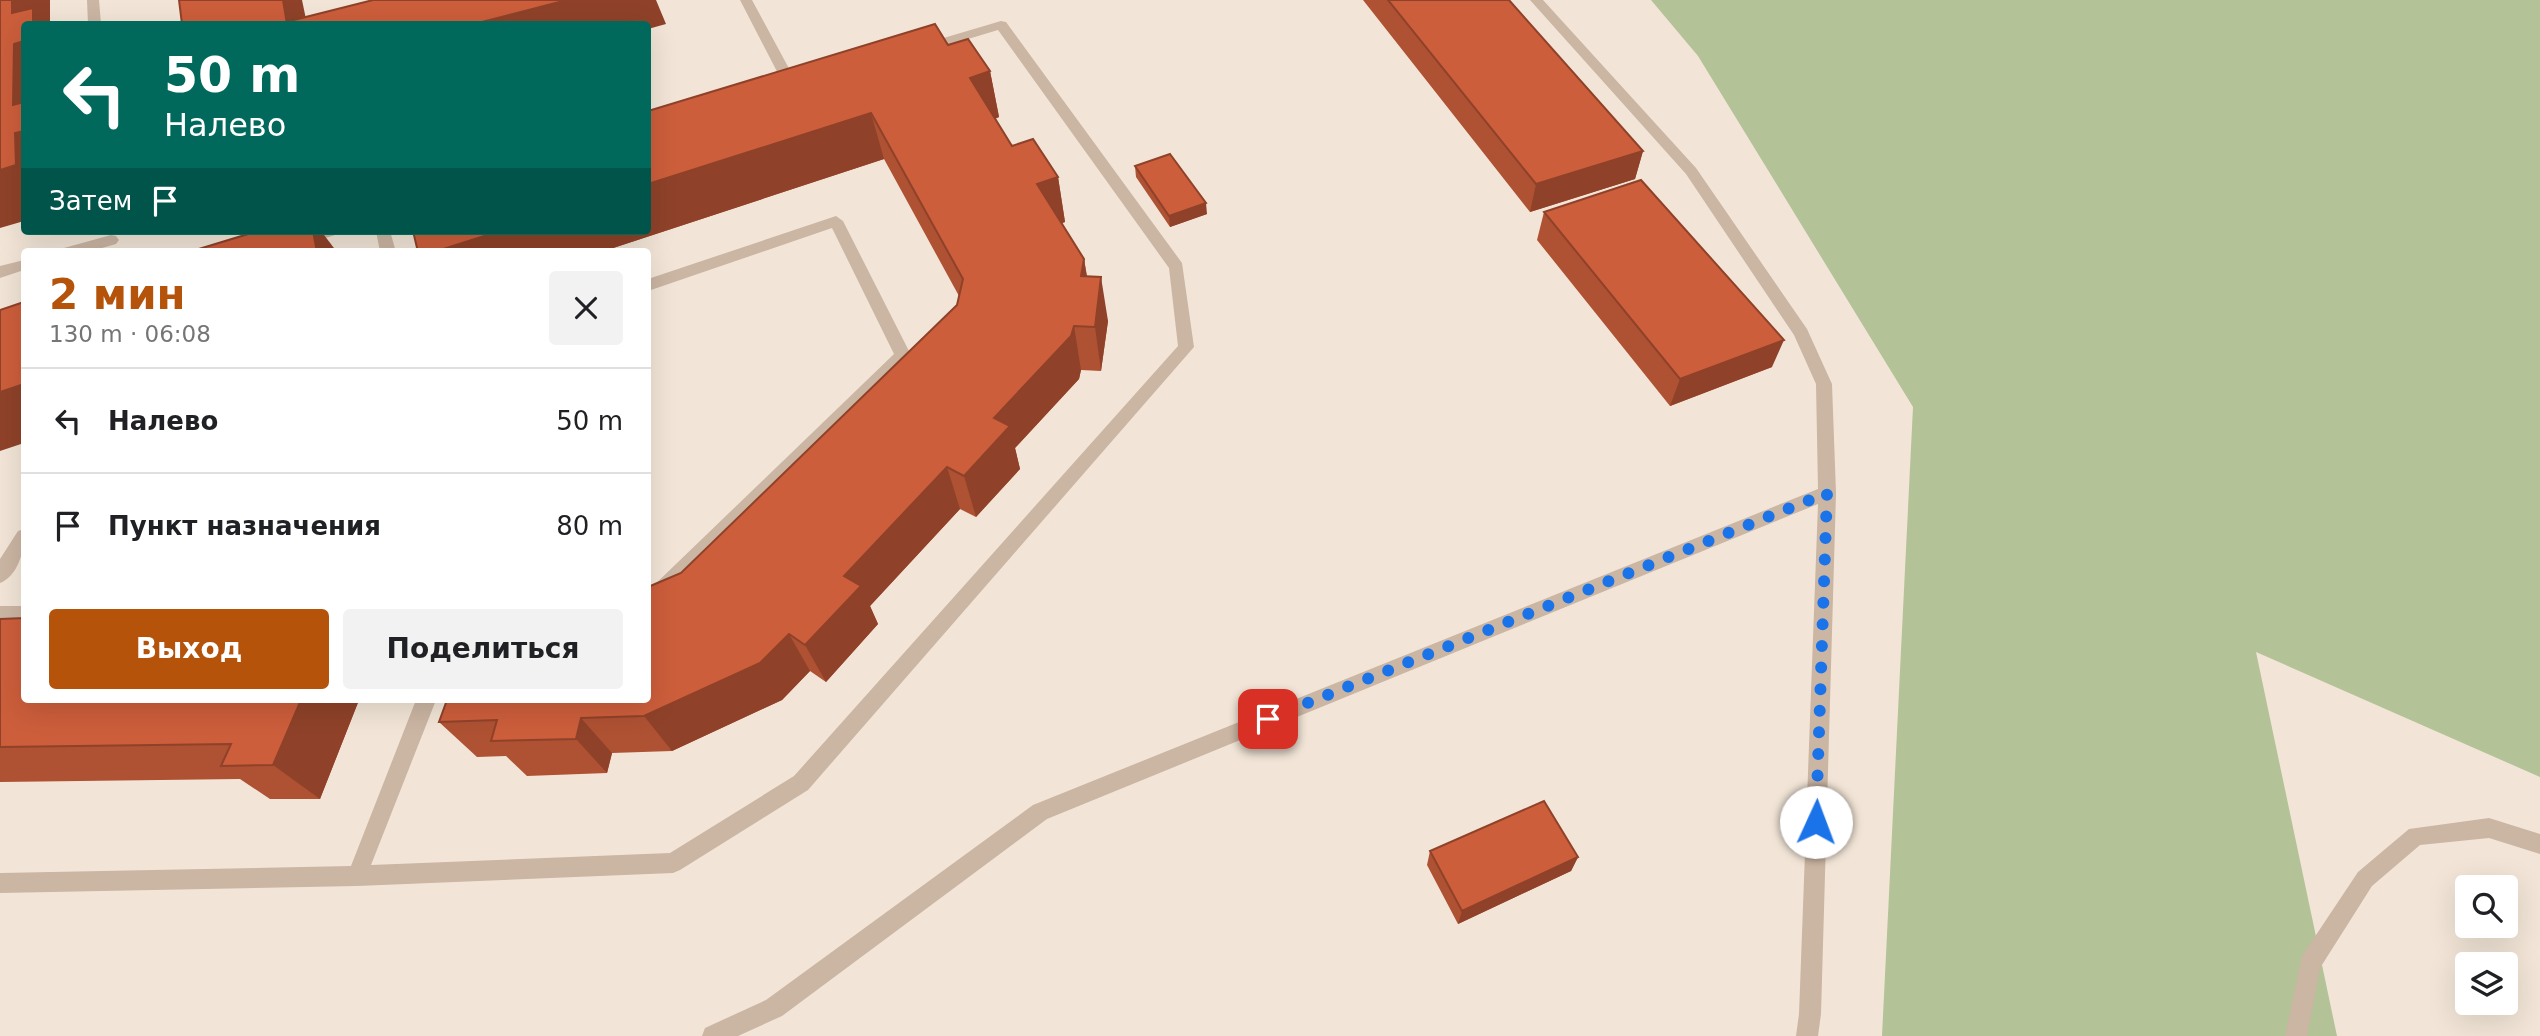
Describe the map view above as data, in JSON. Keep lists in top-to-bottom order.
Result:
{
  "page": {
    "turn": ["50 m", "Налево"],
    "then": "Затем",
    "heading": ["2 мин", "130 m · 06:08"],
    "list": [
      {
        "name": "Налево",
        "value": "50 m"
      },
      {
        "name": "Пункт назначения",
        "value": "80 m"
      }
    ],
    "buttons": ["Выход", "Поделиться"]
  }
}
